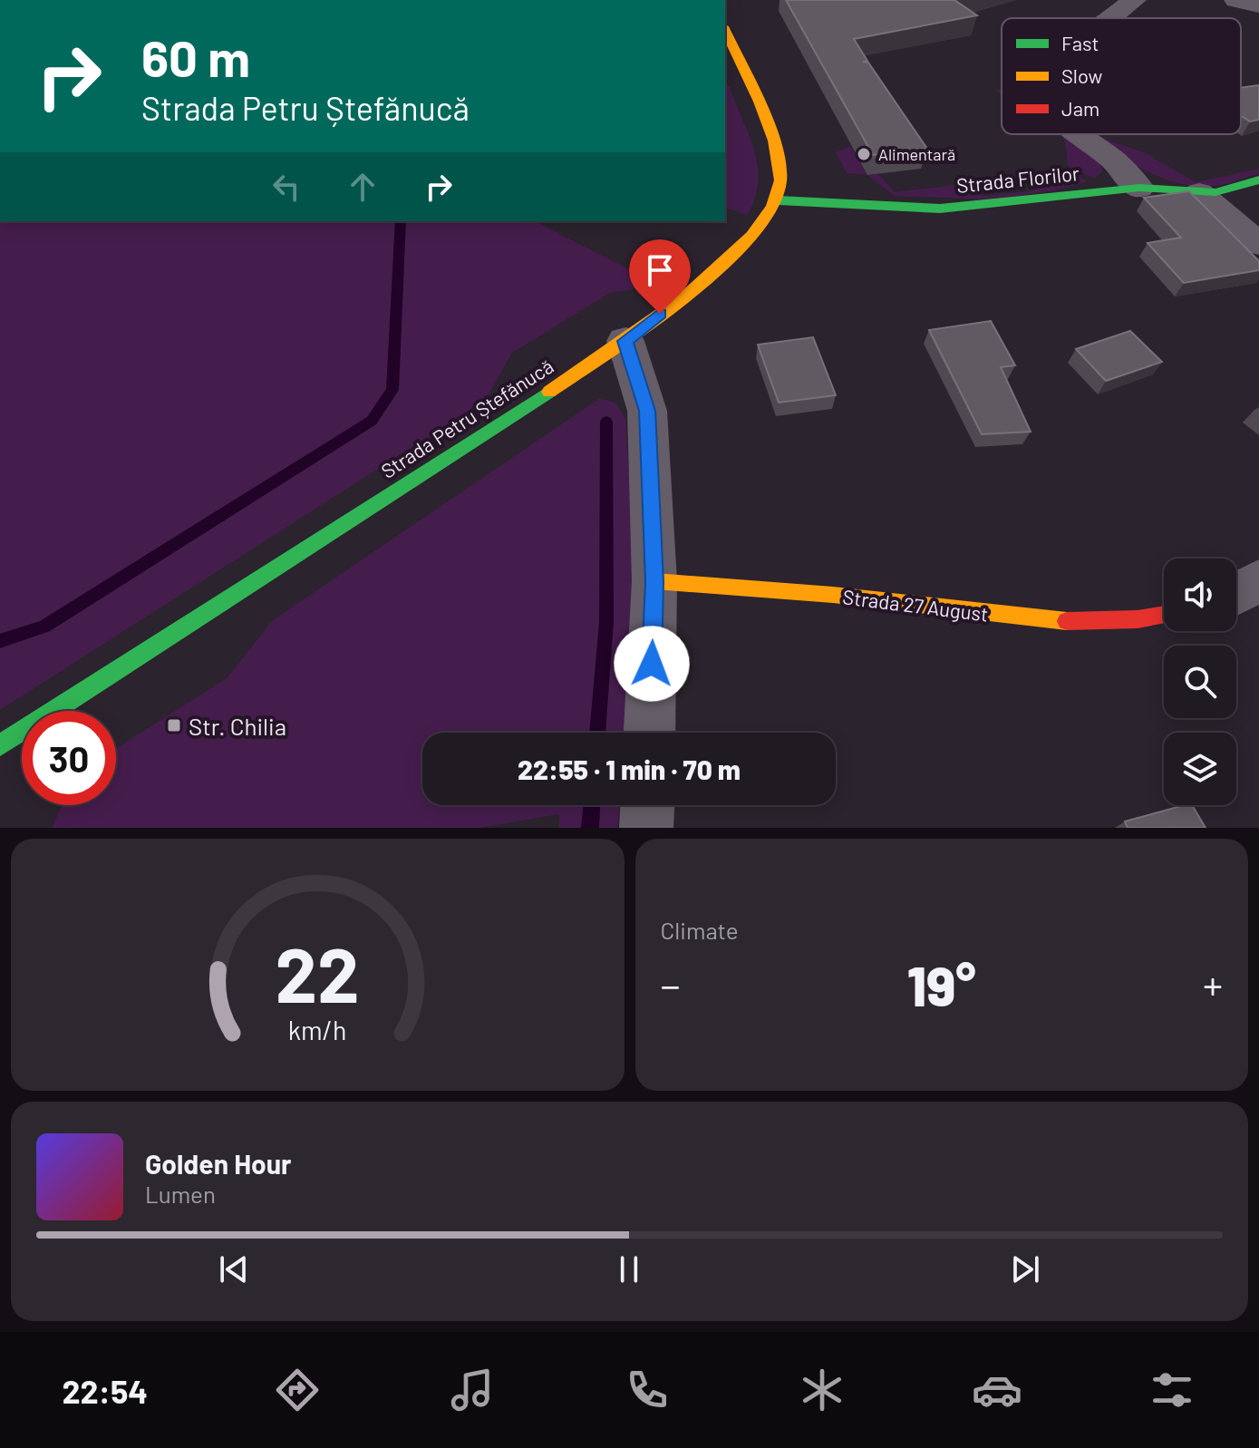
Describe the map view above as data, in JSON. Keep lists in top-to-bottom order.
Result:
{
  "streets": {
    "main road": ["Strada Florilor", "Strada Petru Ștefănucă", "Strada 27 August"]
  },
  "crossings": [
    ["Strada Florilor", "Strada Petru Ștefănucă"]
  ],
  "places": {
    "other": ["Alimentară"],
    "transit": ["Str. Chilia"]
  },
  "legend": ["Fast", "Slow", "Jam"],
  "page": {
    "turn": ["60 m", "Strada Petru Ștefănucă"],
    "limit": "30",
    "trip": "22:55 · 1 min · 70 m",
    "tile": "Climate",
    "heat": ["−", "19°", "+"],
    "song": ["Golden Hour", "Lumen"],
    "tabs": "22:54",
    "gauge": ["22", "km/h"]
  }
}
